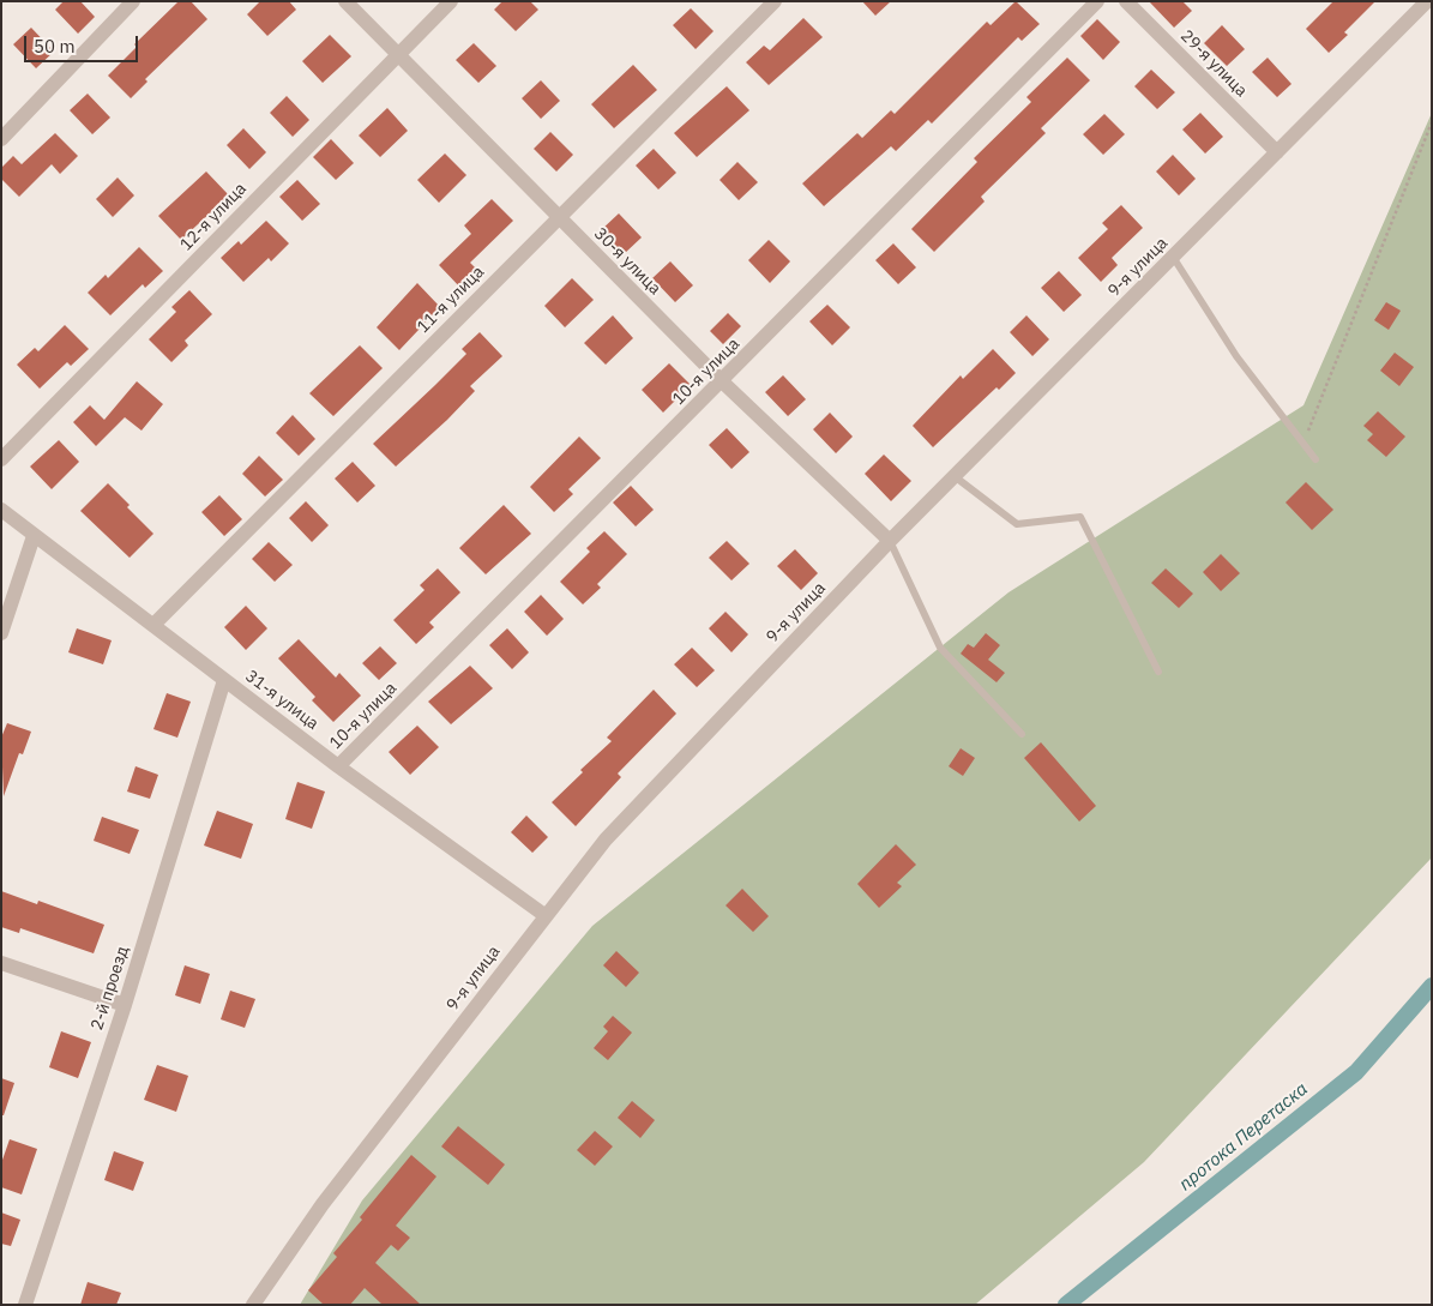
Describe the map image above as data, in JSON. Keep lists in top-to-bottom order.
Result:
{
  "streets": {
    "street": [
      "29-я улица",
      "12-я улица",
      "30-я улица",
      "9-я улица",
      "11-я улица",
      "10-я улица",
      "31-я улица",
      "2-й проезд"
    ]
  },
  "crossings": [
    ["29-я улица", "9-я улица"],
    ["12-я улица", "30-я улица"],
    ["30-я улица", "9-я улица"],
    ["30-я улица", "11-я улица"],
    ["30-я улица", "10-я улица"],
    ["9-я улица", "31-я улица"],
    ["11-я улица", "31-я улица"],
    ["10-я улица", "31-я улица"],
    ["31-я улица", "2-й проезд"]
  ],
  "water": ["протока Перетаска"],
  "scale_bar": "50 m"
}
